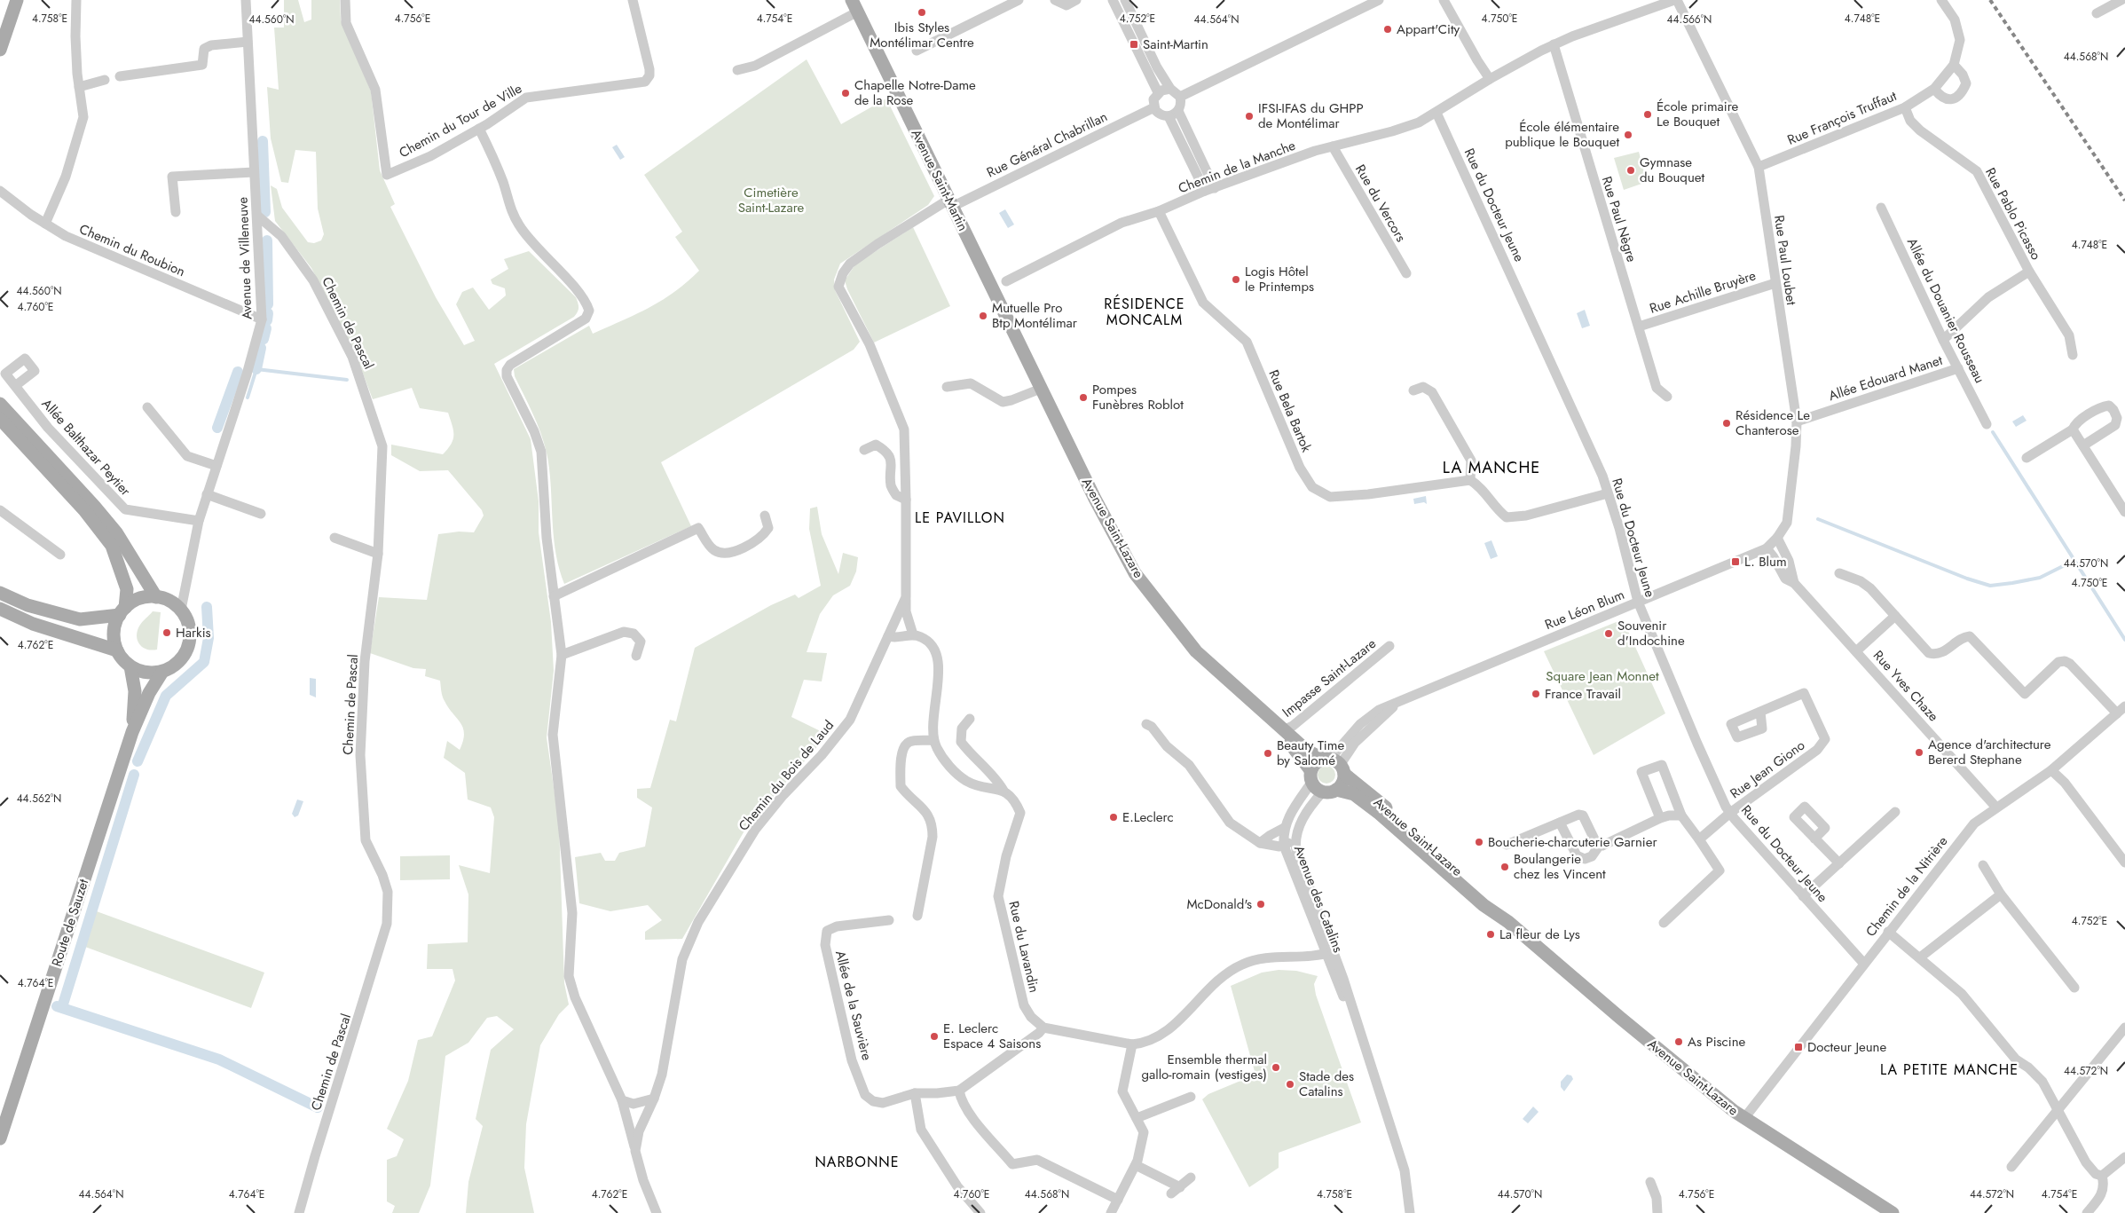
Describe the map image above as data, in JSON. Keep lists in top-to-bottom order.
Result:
{
  "streets": {
    "main road": ["Avenue Saint-Martin", "Avenue Saint-Lazare", "Route de Sauzet"],
    "street": [
      "Rue François Truffaut",
      "Chemin du Tour de Ville",
      "Rue Général Chabrillan",
      "Chemin de la Manche",
      "Rue du Vercors",
      "Rue du Docteur Jeune",
      "Rue Pablo Picasso",
      "Rue Paul Nègre",
      "Chemin du Roubion",
      "Avenue de Villeneuve",
      "Rue Paul Loubet",
      "Rue Achille Bruyère",
      "Allée du Douanier Rousseau",
      "Chemin de Pascal",
      "Allée Edouard Manet",
      "Rue Bela Bartok",
      "Allée Balthazar Peytier",
      "Rue Léon Blum",
      "Impasse Saint-Lazare",
      "Rue Yves Chaze",
      "Rue Jean Giono",
      "Chemin du Bois de Laud",
      "Chemin de la Nitrière",
      "Avenue des Catalins",
      "Rue du Lavandin",
      "Allée de la Sauvière"
    ]
  },
  "crossings": [
    ["Rue François Truffaut", "Rue Pablo Picasso"],
    ["Rue François Truffaut", "Rue Paul Loubet"],
    ["Rue Général Chabrillan", "Avenue Saint-Martin"],
    ["Rue Général Chabrillan", "Chemin du Bois de Laud"],
    ["Chemin de la Manche", "Rue du Vercors"],
    ["Chemin de la Manche", "Rue du Docteur Jeune"],
    ["Chemin de la Manche", "Rue Paul Nègre"],
    ["Chemin de la Manche", "Rue Paul Loubet"],
    ["Chemin de la Manche", "Rue Bela Bartok"],
    ["Avenue Saint-Martin", "Avenue Saint-Lazare"],
    ["Avenue Saint-Martin", "Chemin du Bois de Laud"],
    ["Rue du Docteur Jeune", "Rue Léon Blum"],
    ["Rue du Docteur Jeune", "Rue Jean Giono"],
    ["Rue du Docteur Jeune", "Chemin de la Nitrière"],
    ["Rue Paul Nègre", "Rue Achille Bruyère"],
    ["Chemin du Roubion", "Avenue de Villeneuve"],
    ["Avenue de Villeneuve", "Chemin de Pascal"],
    ["Avenue de Villeneuve", "Allée Balthazar Peytier"],
    ["Avenue de Villeneuve", "Route de Sauzet"],
    ["Rue Paul Loubet", "Rue Achille Bruyère"],
    ["Rue Paul Loubet", "Allée Edouard Manet"],
    ["Rue Paul Loubet", "Rue Léon Blum"],
    ["Rue Paul Loubet", "Rue Yves Chaze"],
    ["Allée du Douanier Rousseau", "Allée Edouard Manet"],
    ["Avenue Saint-Lazare", "Rue Léon Blum"],
    ["Avenue Saint-Lazare", "Impasse Saint-Lazare"],
    ["Avenue Saint-Lazare", "Chemin de la Nitrière"],
    ["Avenue Saint-Lazare", "Avenue des Catalins"],
    ["Rue Léon Blum", "Rue Yves Chaze"],
    ["Rue Léon Blum", "Avenue des Catalins"],
    ["Rue Yves Chaze", "Chemin de la Nitrière"]
  ],
  "districts": [
    "RÉSIDENCE MONCALM",
    "LA MANCHE",
    "LE PAVILLON",
    "LA PETITE MANCHE",
    "NARBONNE"
  ],
  "parks": ["Cimetière Saint-Lazare", "Square Jean Monnet"],
  "places": {
    "other": [
      "Ibis Styles Montélimar Centre",
      "Appart'City",
      "Chapelle Notre-Dame de la Rose",
      "École primaire Le Bouquet",
      "IFSI-IFAS du GHPP de Montélimar",
      "École élémentaire publique le Bouquet",
      "Gymnase du Bouquet",
      "Logis Hôtel le Printemps",
      "Mutuelle Pro Btp Montélimar",
      "Pompes Funèbres Roblot",
      "Résidence Le Chanterose",
      "Harkis",
      "Souvenir d'Indochine",
      "France Travail",
      "Agence d'architecture Bererd Stephane",
      "Beauty Time by Salomé",
      "E.Leclerc",
      "Boucherie-charcuterie Garnier",
      "Boulangerie chez les Vincent",
      "McDonald's",
      "La fleur de Lys",
      "E. Leclerc Espace 4 Saisons",
      "As Piscine",
      "Ensemble thermal gallo-romain (vestiges)",
      "Stade des Catalins"
    ],
    "transit": ["Saint-Martin", "L. Blum", "Docteur Jeune"]
  },
  "coordinates": [
    "4.758°E",
    "4.756°E",
    "4.754°E",
    "4.750°E",
    "4.752°E",
    "4.748°E",
    "44.564°N",
    "44.560°N",
    "44.566°N",
    "44.568°N",
    "4.760°E",
    "44.570°N",
    "4.762°E",
    "44.562°N",
    "4.764°E",
    "44.572°N"
  ]
}
